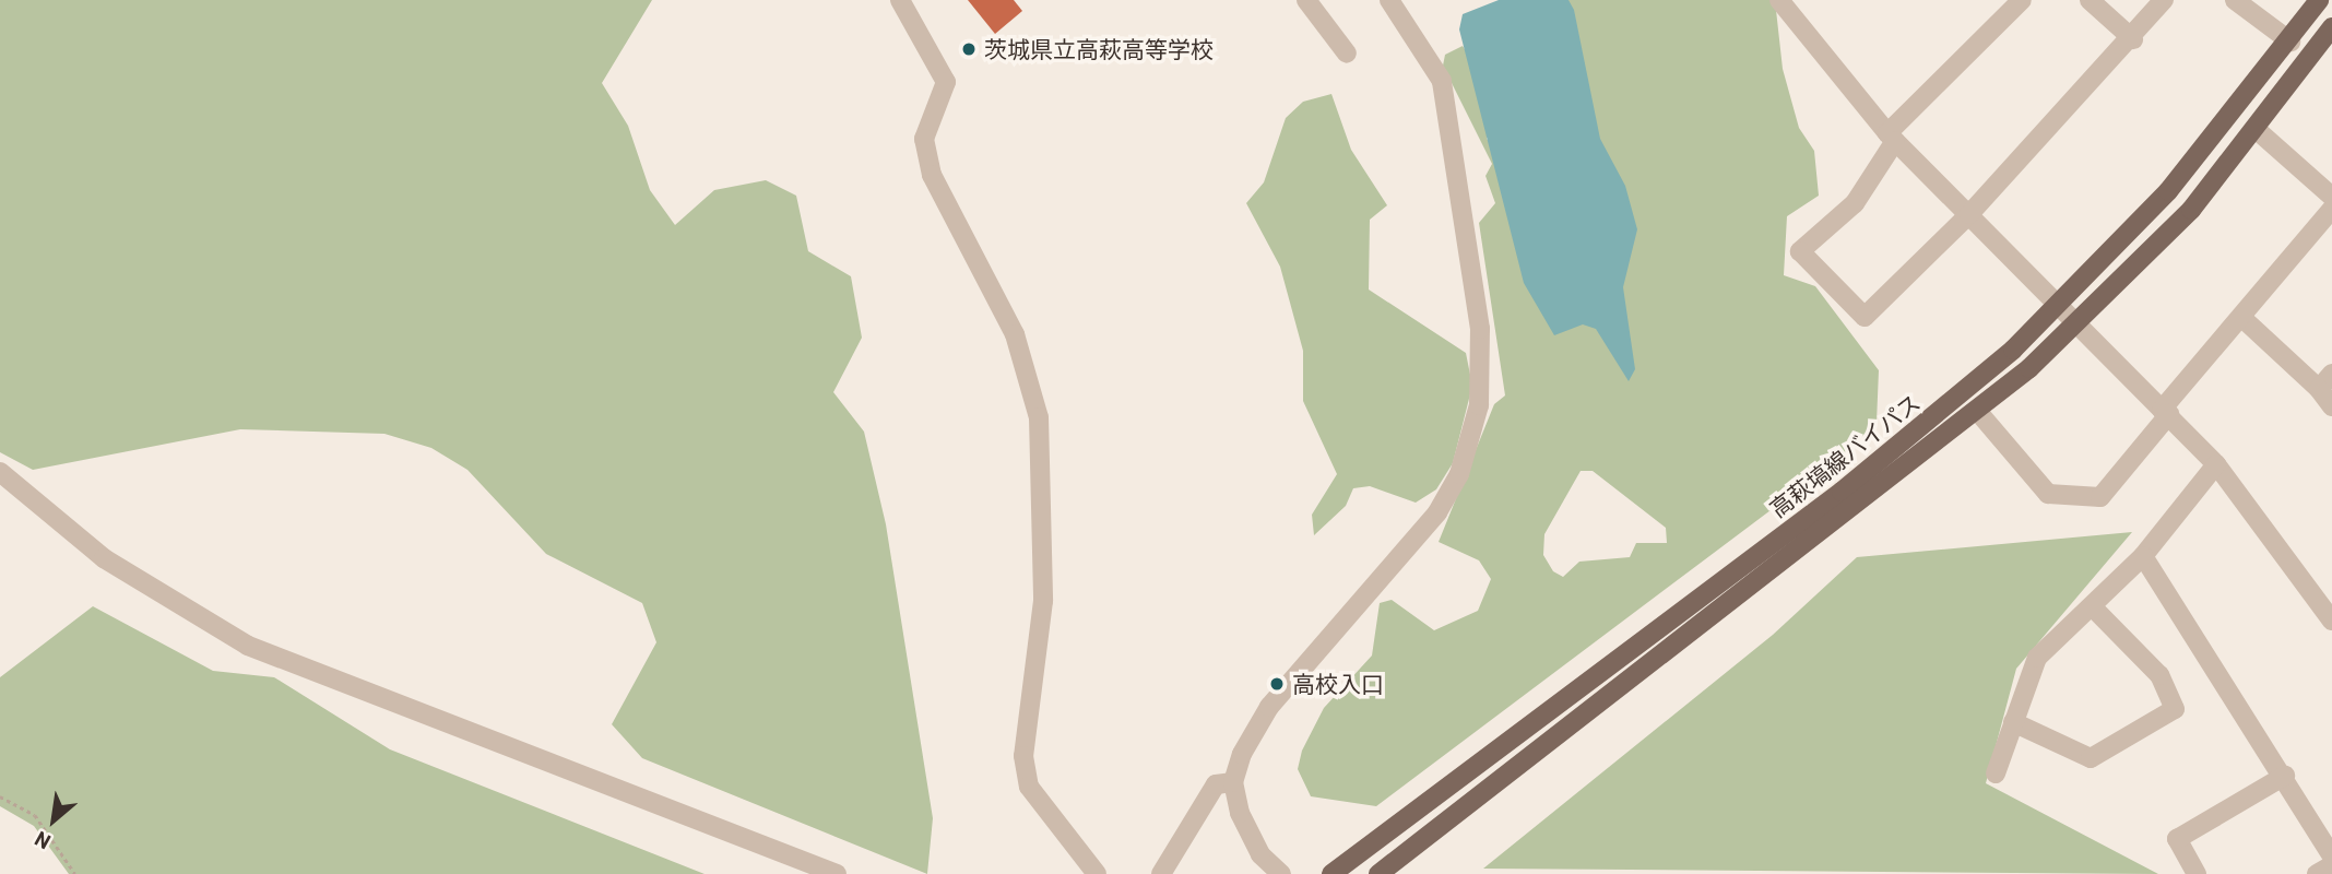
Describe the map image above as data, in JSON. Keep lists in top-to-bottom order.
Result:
{
  "streets": {
    "main road": ["高萩塙線バイパス"]
  },
  "places": ["茨城県立高萩高等学校", "高校入口"],
  "north": "bottom left"
}
